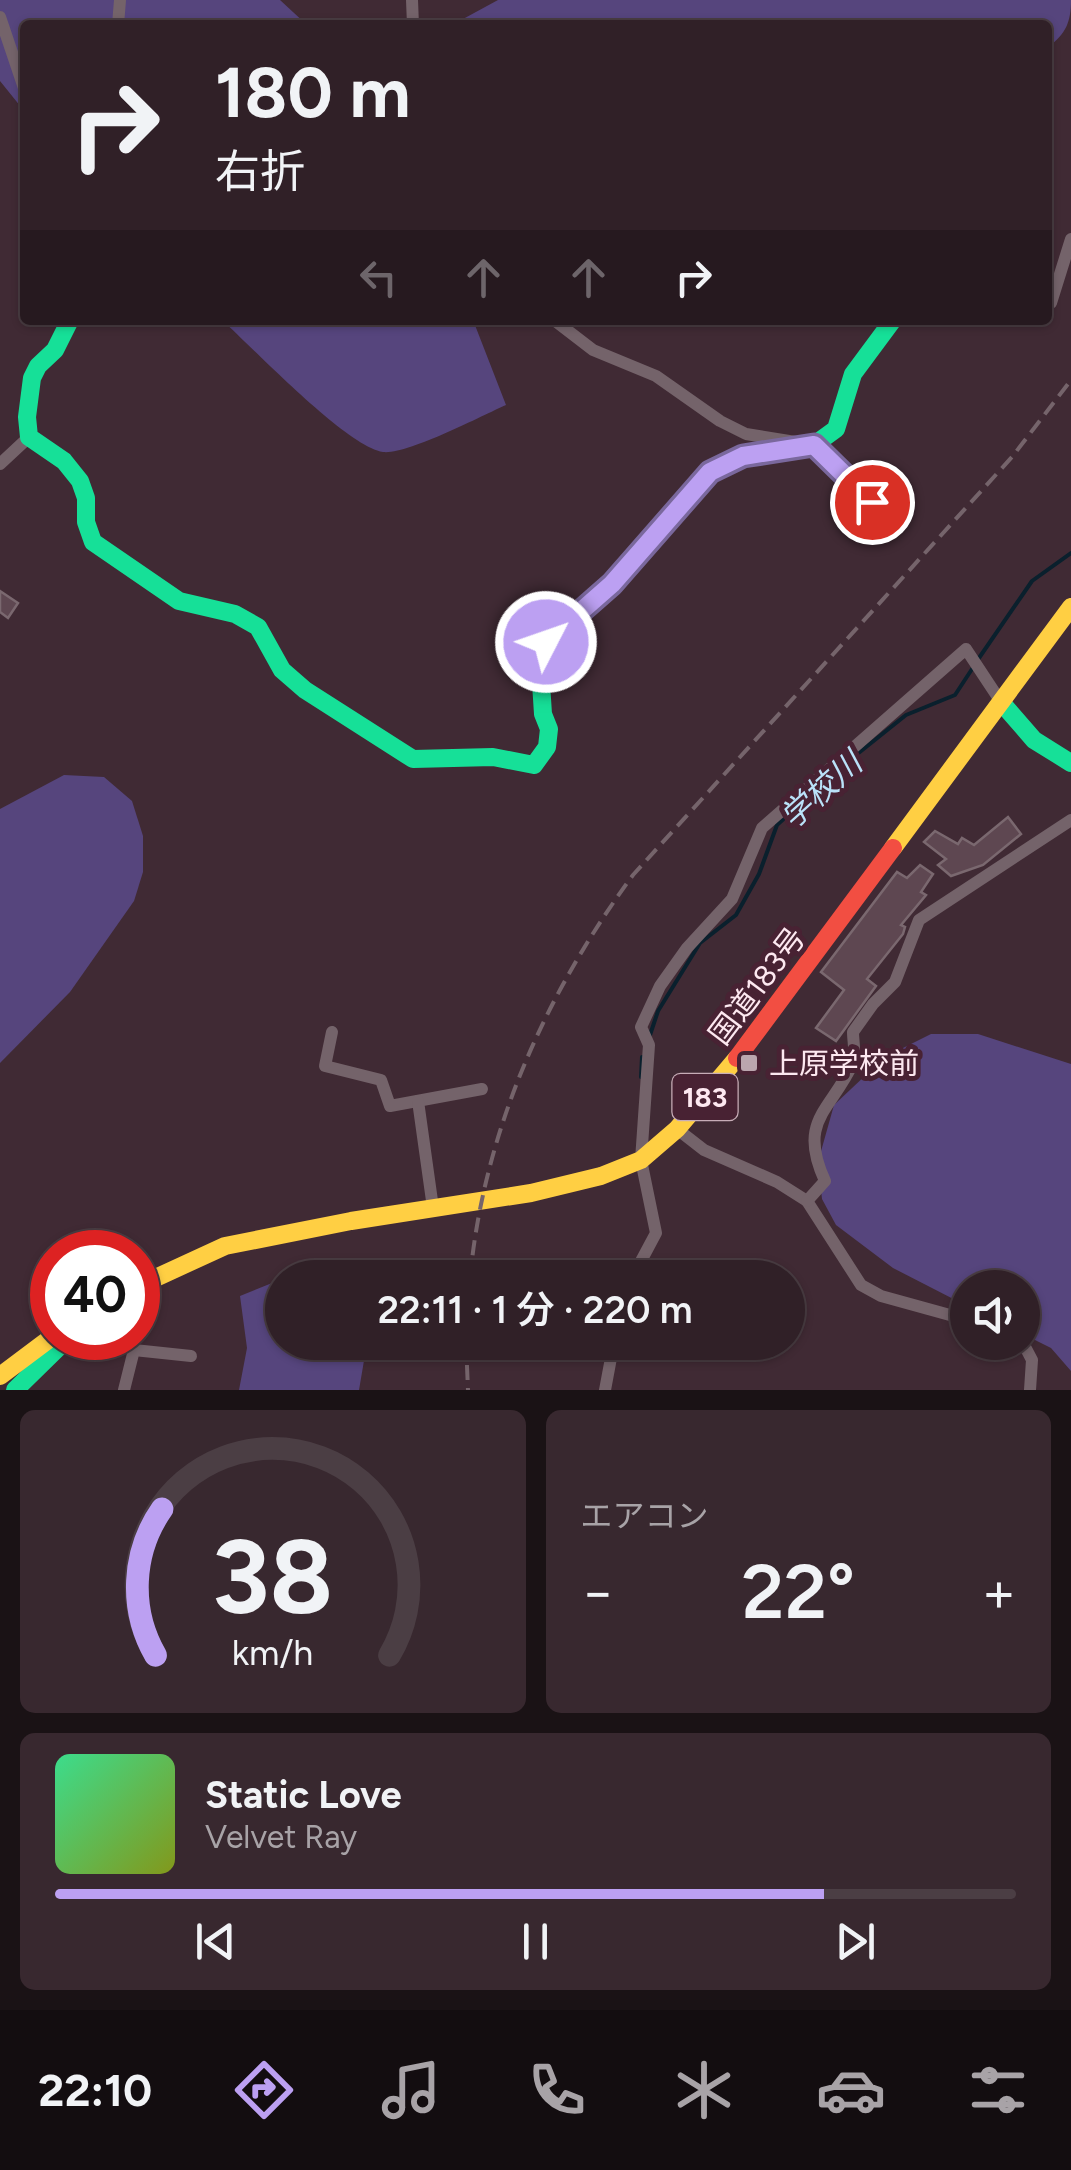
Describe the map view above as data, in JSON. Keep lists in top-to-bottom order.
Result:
{
  "streets": {
    "main road": ["国道183号", "183"]
  },
  "water": ["学校川"],
  "places": {
    "transit": ["上原学校前"]
  },
  "page": {
    "turn": ["180 m", "右折"],
    "limit": "40",
    "trip": "22:11 · 1 分 · 220 m",
    "tile": "エアコン",
    "heat": ["−", "22°", "+"],
    "song": ["Static Love", "Velvet Ray"],
    "tabs": "22:10",
    "gauge": ["38", "km/h"]
  }
}
